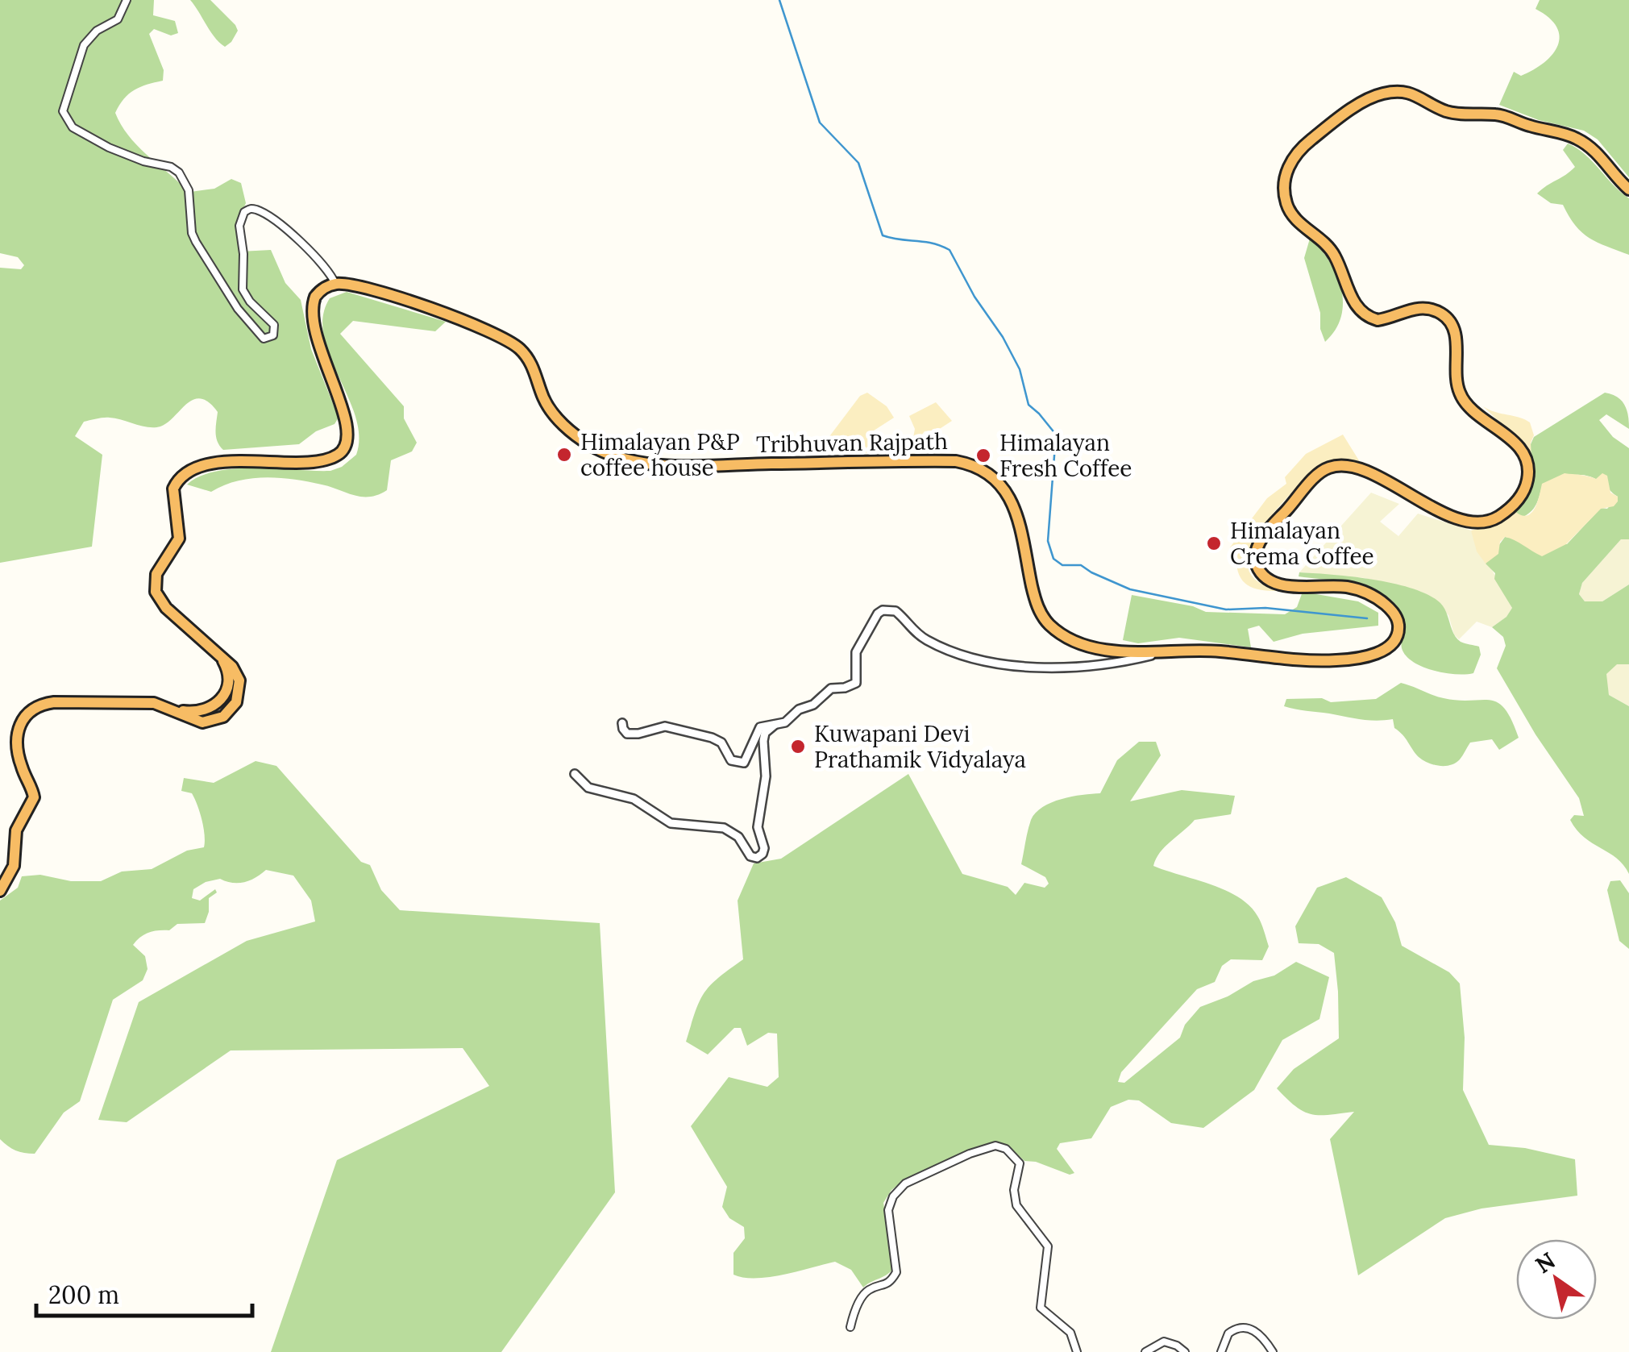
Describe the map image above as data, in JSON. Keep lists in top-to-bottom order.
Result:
{
  "streets": {
    "highway": ["Tribhuvan Rajpath"]
  },
  "places": [
    "Himalayan P&P coffee house",
    "Himalayan Fresh Coffee",
    "Himalayan Crema Coffee",
    "Kuwapani Devi Prathamik Vidyalaya"
  ],
  "scale_bar": "200 m",
  "north": "top left"
}
